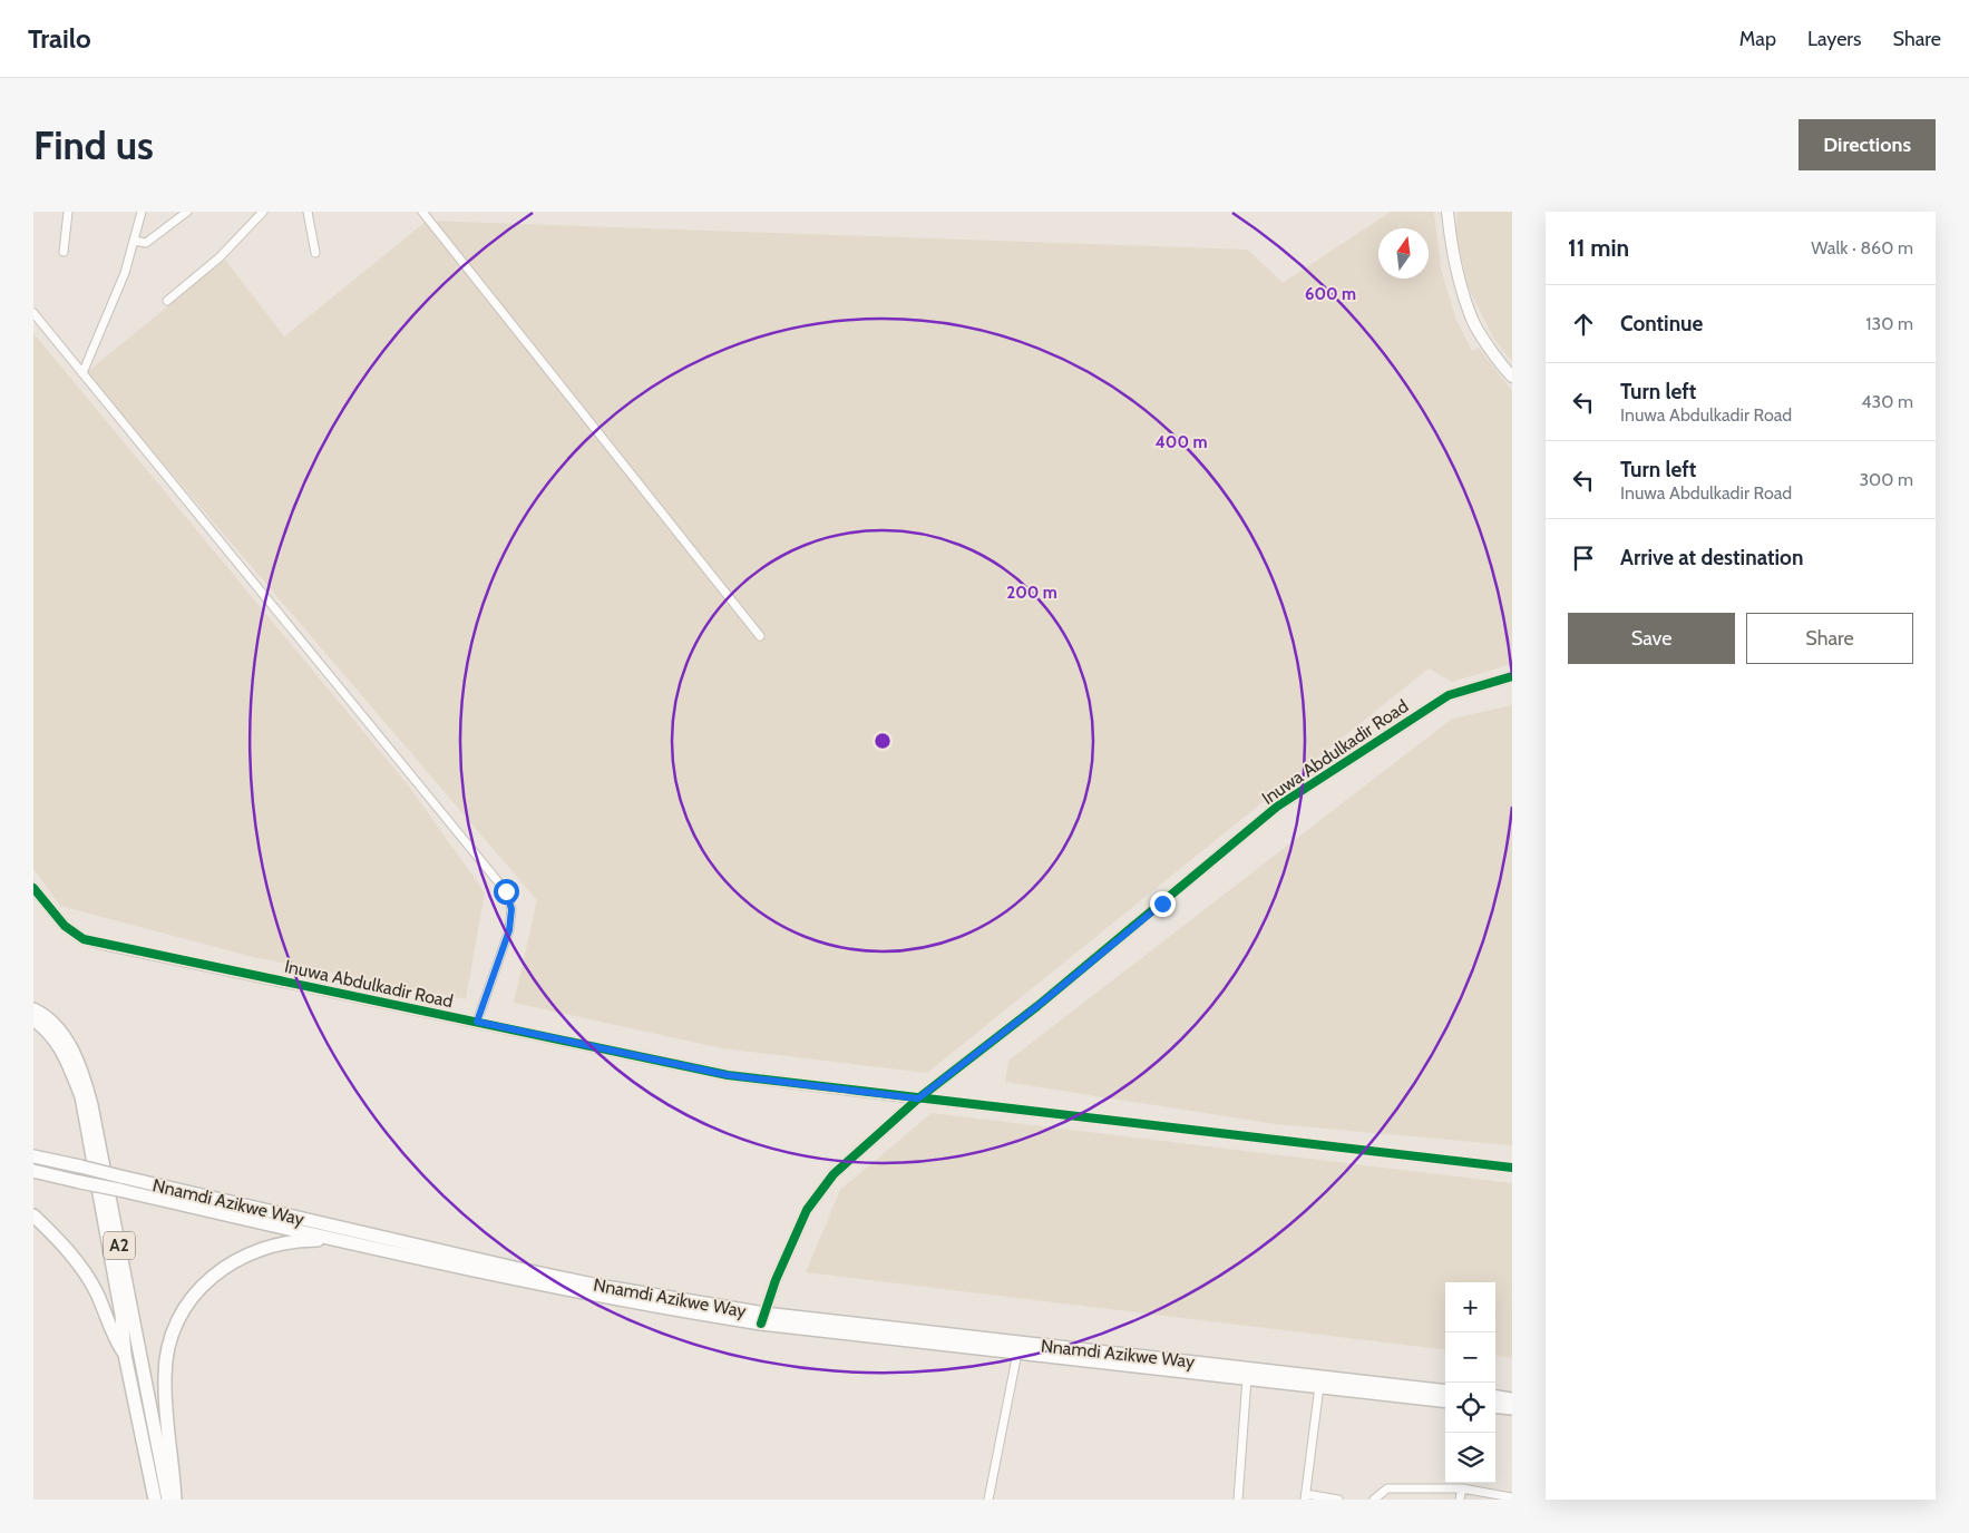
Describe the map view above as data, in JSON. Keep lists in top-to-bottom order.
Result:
{
  "streets": {
    "highway": ["Nnamdi Azikwe Way", "A2"],
    "street": ["Inuwa Abdulkadir Road"]
  },
  "north": "top",
  "page": {
    "header": "Trailo",
    "nav": ["Map", "Layers", "Share"],
    "buttons": [
      "Directions",
      ["Save", "Share"]
    ],
    "title": "Find us",
    "heading": ["11 min", "Walk · 860 m"],
    "list": [
      ["Continue", "130 m"],
      ["Turn left", "Inuwa Abdulkadir Road", "430 m"],
      ["Turn left", "Inuwa Abdulkadir Road", "300 m"],
      "Arrive at destination"
    ],
    "map_buttons": ["+", "−"]
  },
  "rings": ["600 m", "400 m", "200 m"]
}
